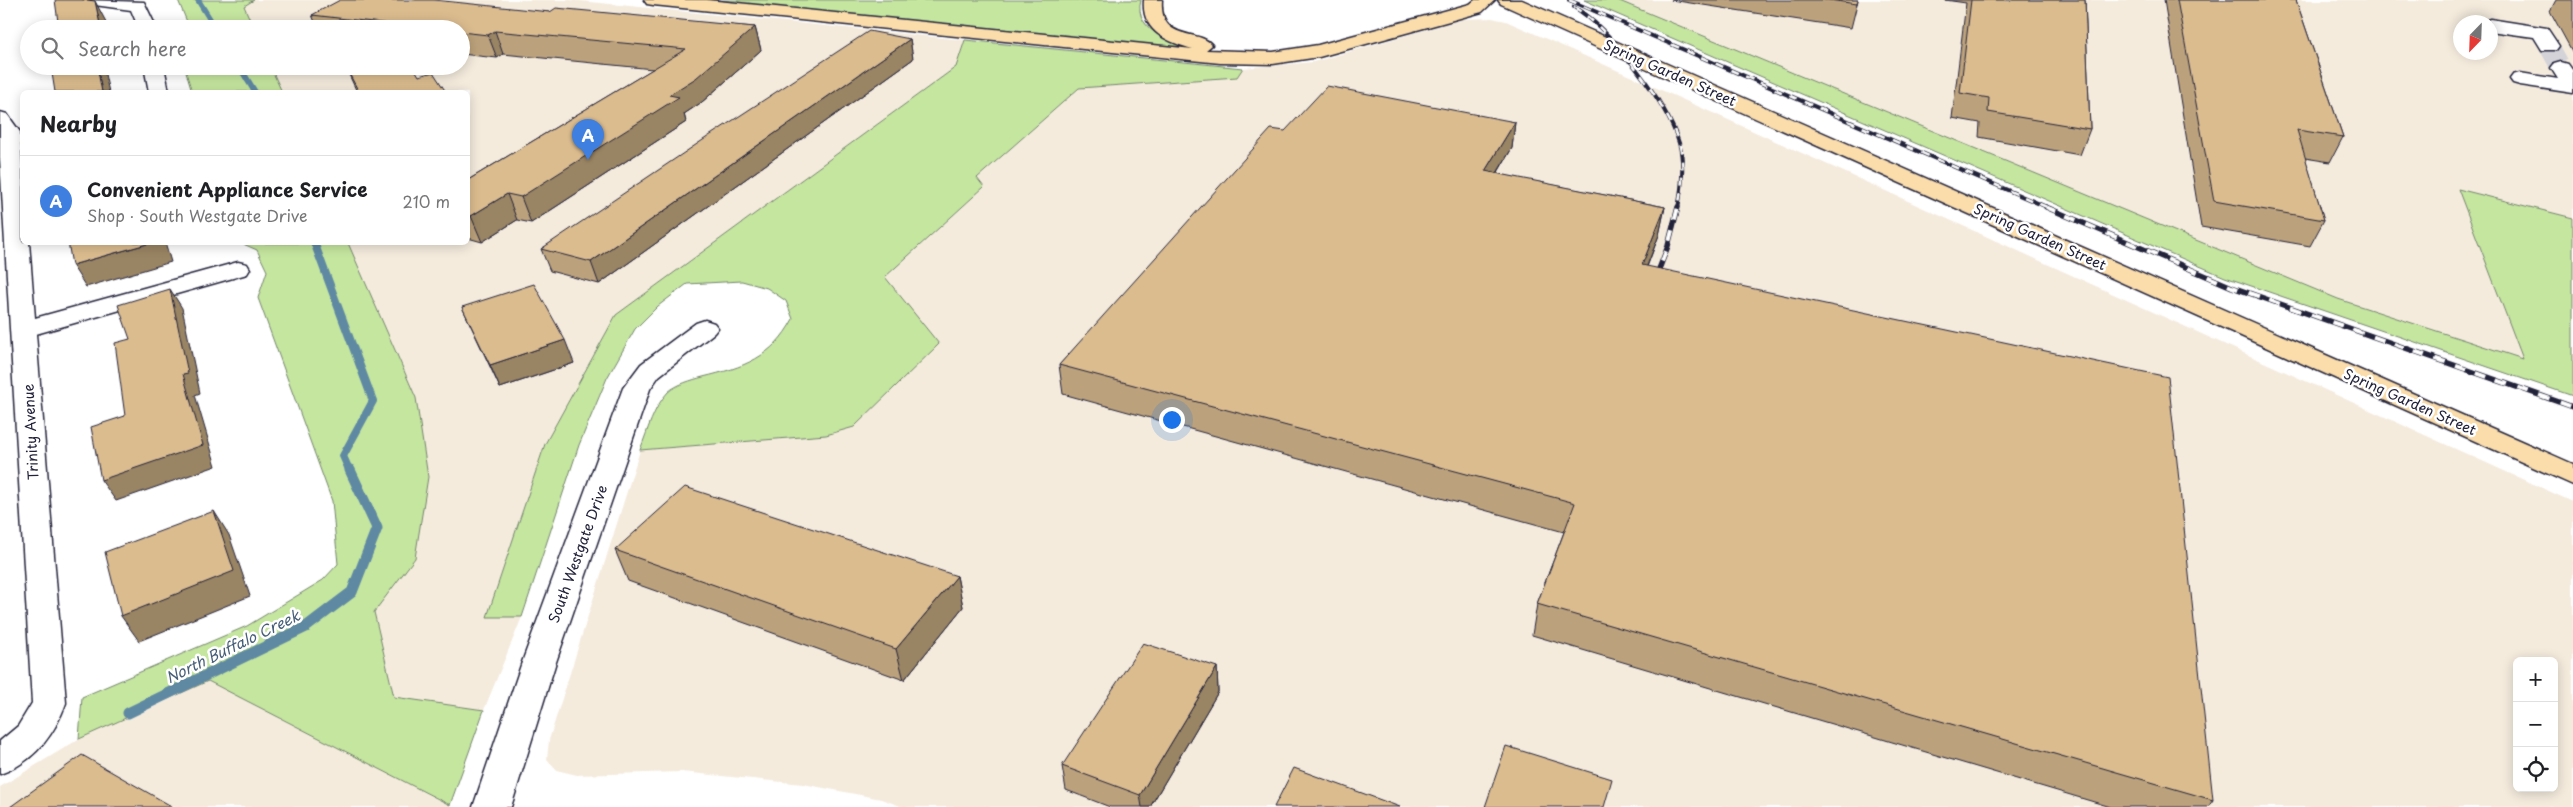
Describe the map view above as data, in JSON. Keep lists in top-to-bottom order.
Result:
{
  "streets": {
    "main road": ["Spring Garden Street"],
    "street": ["Trinity Avenue", "South Westgate Drive"]
  },
  "water": ["North Buffalo Creek"],
  "north": "bottom left",
  "page": {
    "search": "Search here",
    "heading": "Nearby",
    "pins": "A",
    "list": [
      {
        "mark": "A",
        "name": "Convenient Appliance Service",
        "note": "Shop · South Westgate Drive",
        "value": "210 m"
      }
    ],
    "map_buttons": ["+", "−"]
  }
}
